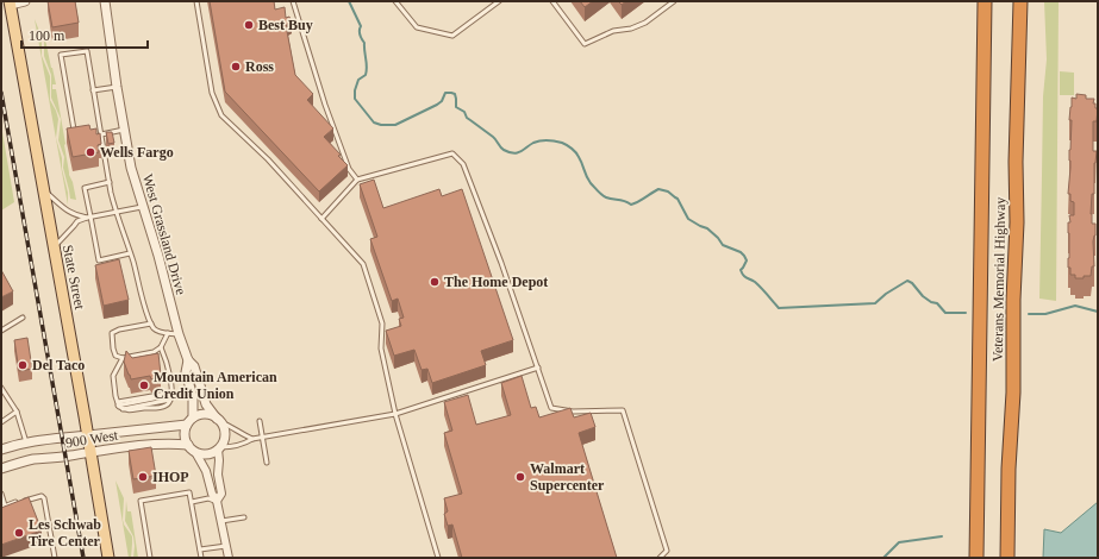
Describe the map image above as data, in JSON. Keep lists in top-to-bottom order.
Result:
{
  "streets": {
    "highway": ["Veterans Memorial Highway"],
    "main road": ["State Street"],
    "street": ["West Grassland Drive", "900 West"]
  },
  "crossings": [
    ["West Grassland Drive", "900 West"],
    ["State Street", "900 West"]
  ],
  "places": [
    "Best Buy",
    "Ross",
    "Wells Fargo",
    "The Home Depot",
    "Del Taco",
    "Mountain American Credit Union",
    "IHOP",
    "Walmart Supercenter",
    "Les Schwab Tire Center"
  ],
  "scale_bar": "100 m"
}
